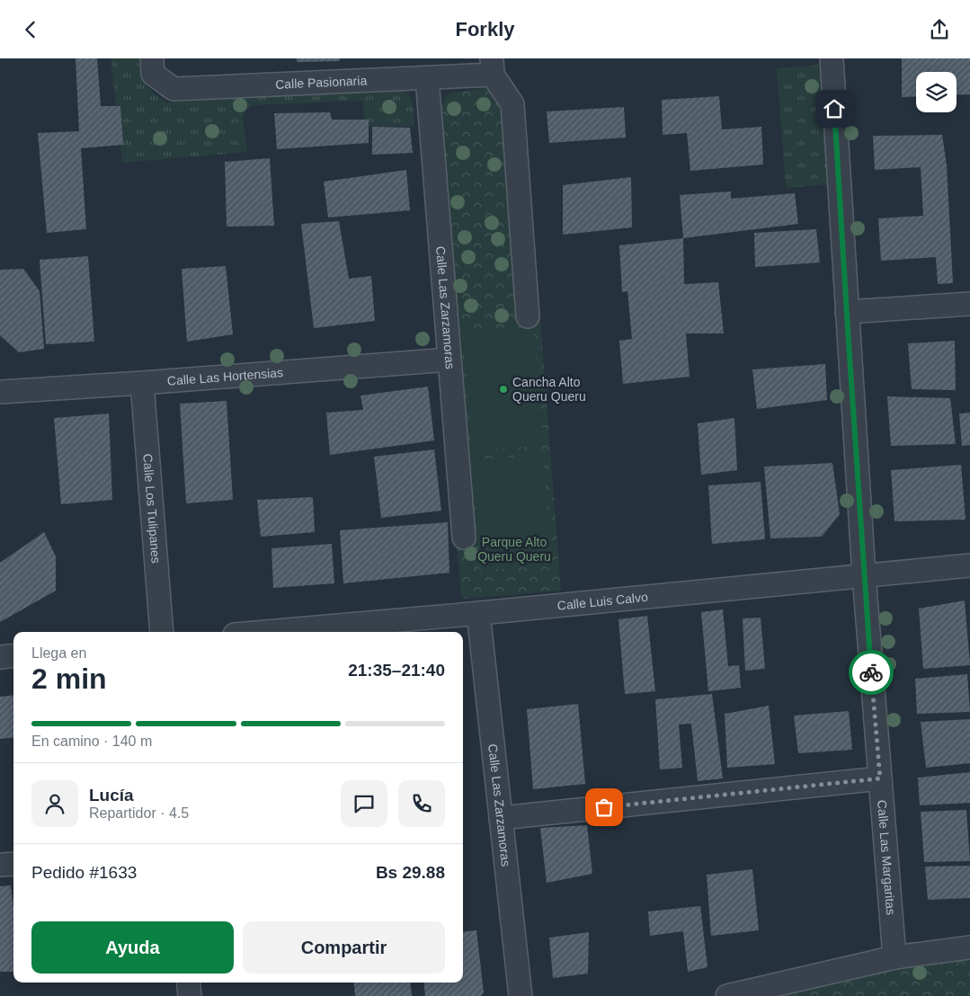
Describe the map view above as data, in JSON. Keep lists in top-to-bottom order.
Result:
{
  "streets": {
    "street": [
      "Calle Pasionaria",
      "Calle Las Zarzamoras",
      "Calle Las Hortensias",
      "Calle Los Tulipanes",
      "Calle Luis Calvo",
      "Calle Las Margaritas"
    ]
  },
  "crossings": [
    ["Calle Pasionaria", "Calle Las Zarzamoras"],
    ["Calle Las Zarzamoras", "Calle Las Hortensias"],
    ["Calle Las Zarzamoras", "Calle Luis Calvo"],
    ["Calle Las Hortensias", "Calle Los Tulipanes"],
    ["Calle Luis Calvo", "Calle Las Margaritas"]
  ],
  "parks": ["Parque Alto Queru Queru"],
  "places": ["Cancha Alto Queru Queru"],
  "page": {
    "header": "Forkly",
    "heading": ["2 min", "Llega en", "21:35–21:40"],
    "panel": [
      "Lucía",
      "Repartidor · 4.5",
      "Pedido #1633",
      "Bs 29.88"
    ],
    "bar": "En camino · 140 m",
    "buttons": ["Ayuda", "Compartir"]
  }
}
